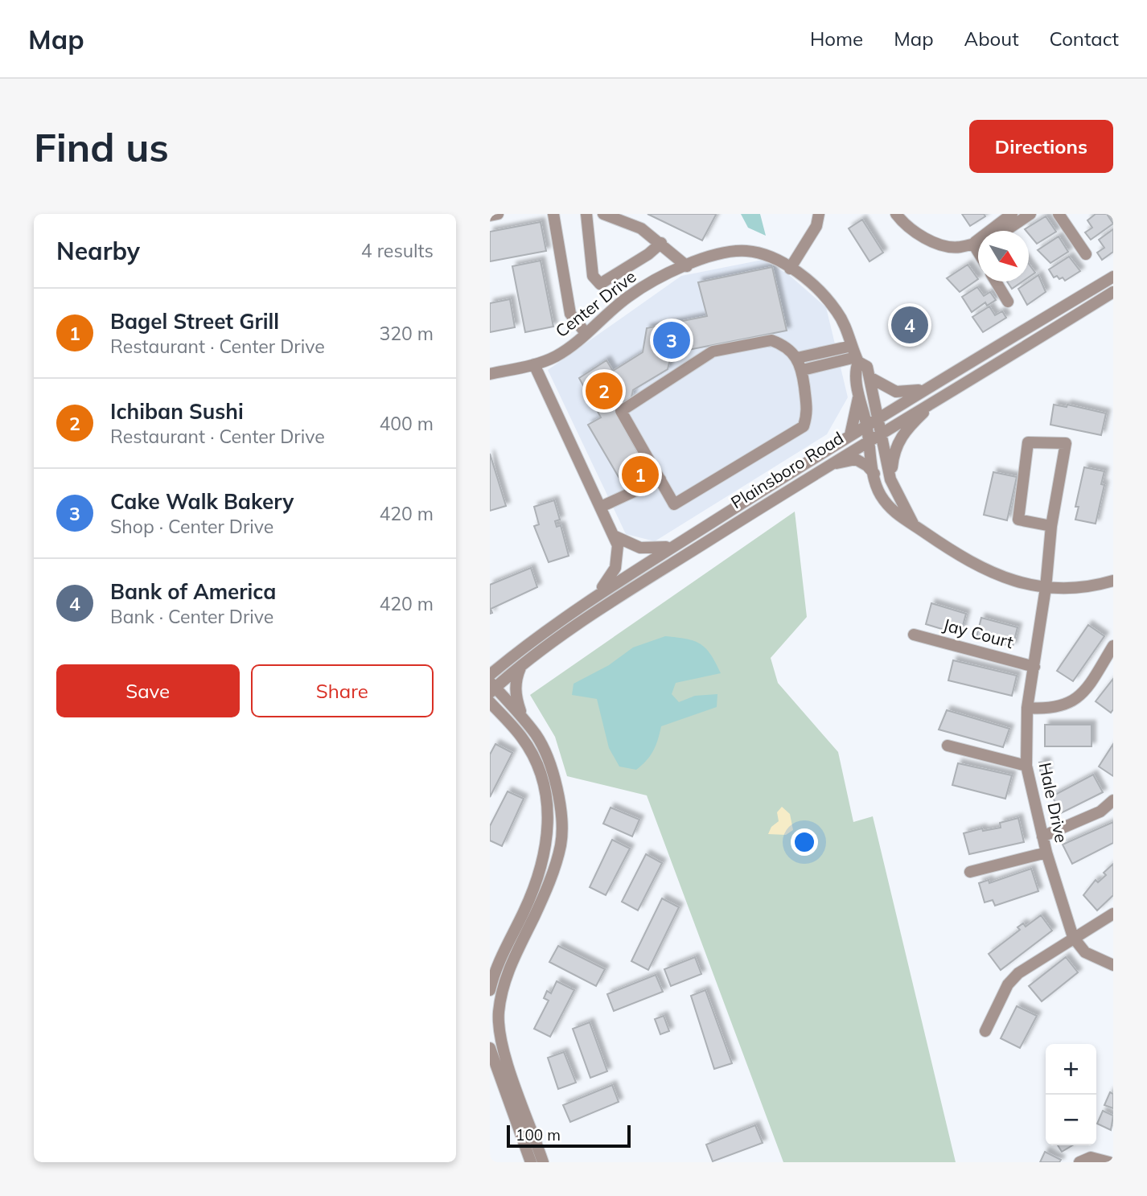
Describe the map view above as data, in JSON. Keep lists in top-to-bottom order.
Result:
{
  "streets": {
    "street": [
      "Center Drive",
      "Plainsboro Road",
      "Jay Court",
      "Hale Drive"
    ]
  },
  "crossings": [
    ["Center Drive", "Plainsboro Road"],
    ["Center Drive", "Hale Drive"],
    ["Jay Court", "Hale Drive"]
  ],
  "scale_bar": "100 m",
  "north": "bottom right",
  "page": {
    "header": "Map",
    "nav": [
      "Home",
      "Map",
      "About",
      "Contact"
    ],
    "buttons": [
      "Directions",
      ["Save", "Share"]
    ],
    "title": "Find us",
    "heading": ["Nearby", "4 results"],
    "list": [
      {
        "mark": "1",
        "name": "Bagel Street Grill",
        "note": "Restaurant · Center Drive",
        "value": "320 m"
      },
      {
        "mark": "2",
        "name": "Ichiban Sushi",
        "note": "Restaurant · Center Drive",
        "value": "400 m"
      },
      {
        "mark": "3",
        "name": "Cake Walk Bakery",
        "note": "Shop · Center Drive",
        "value": "420 m"
      },
      {
        "mark": "4",
        "name": "Bank of America",
        "note": "Bank · Center Drive",
        "value": "420 m"
      }
    ],
    "pins": [
      "4",
      "3",
      "2",
      "1"
    ],
    "map_buttons": ["+", "−"],
    "scale": "100 m"
  }
}
